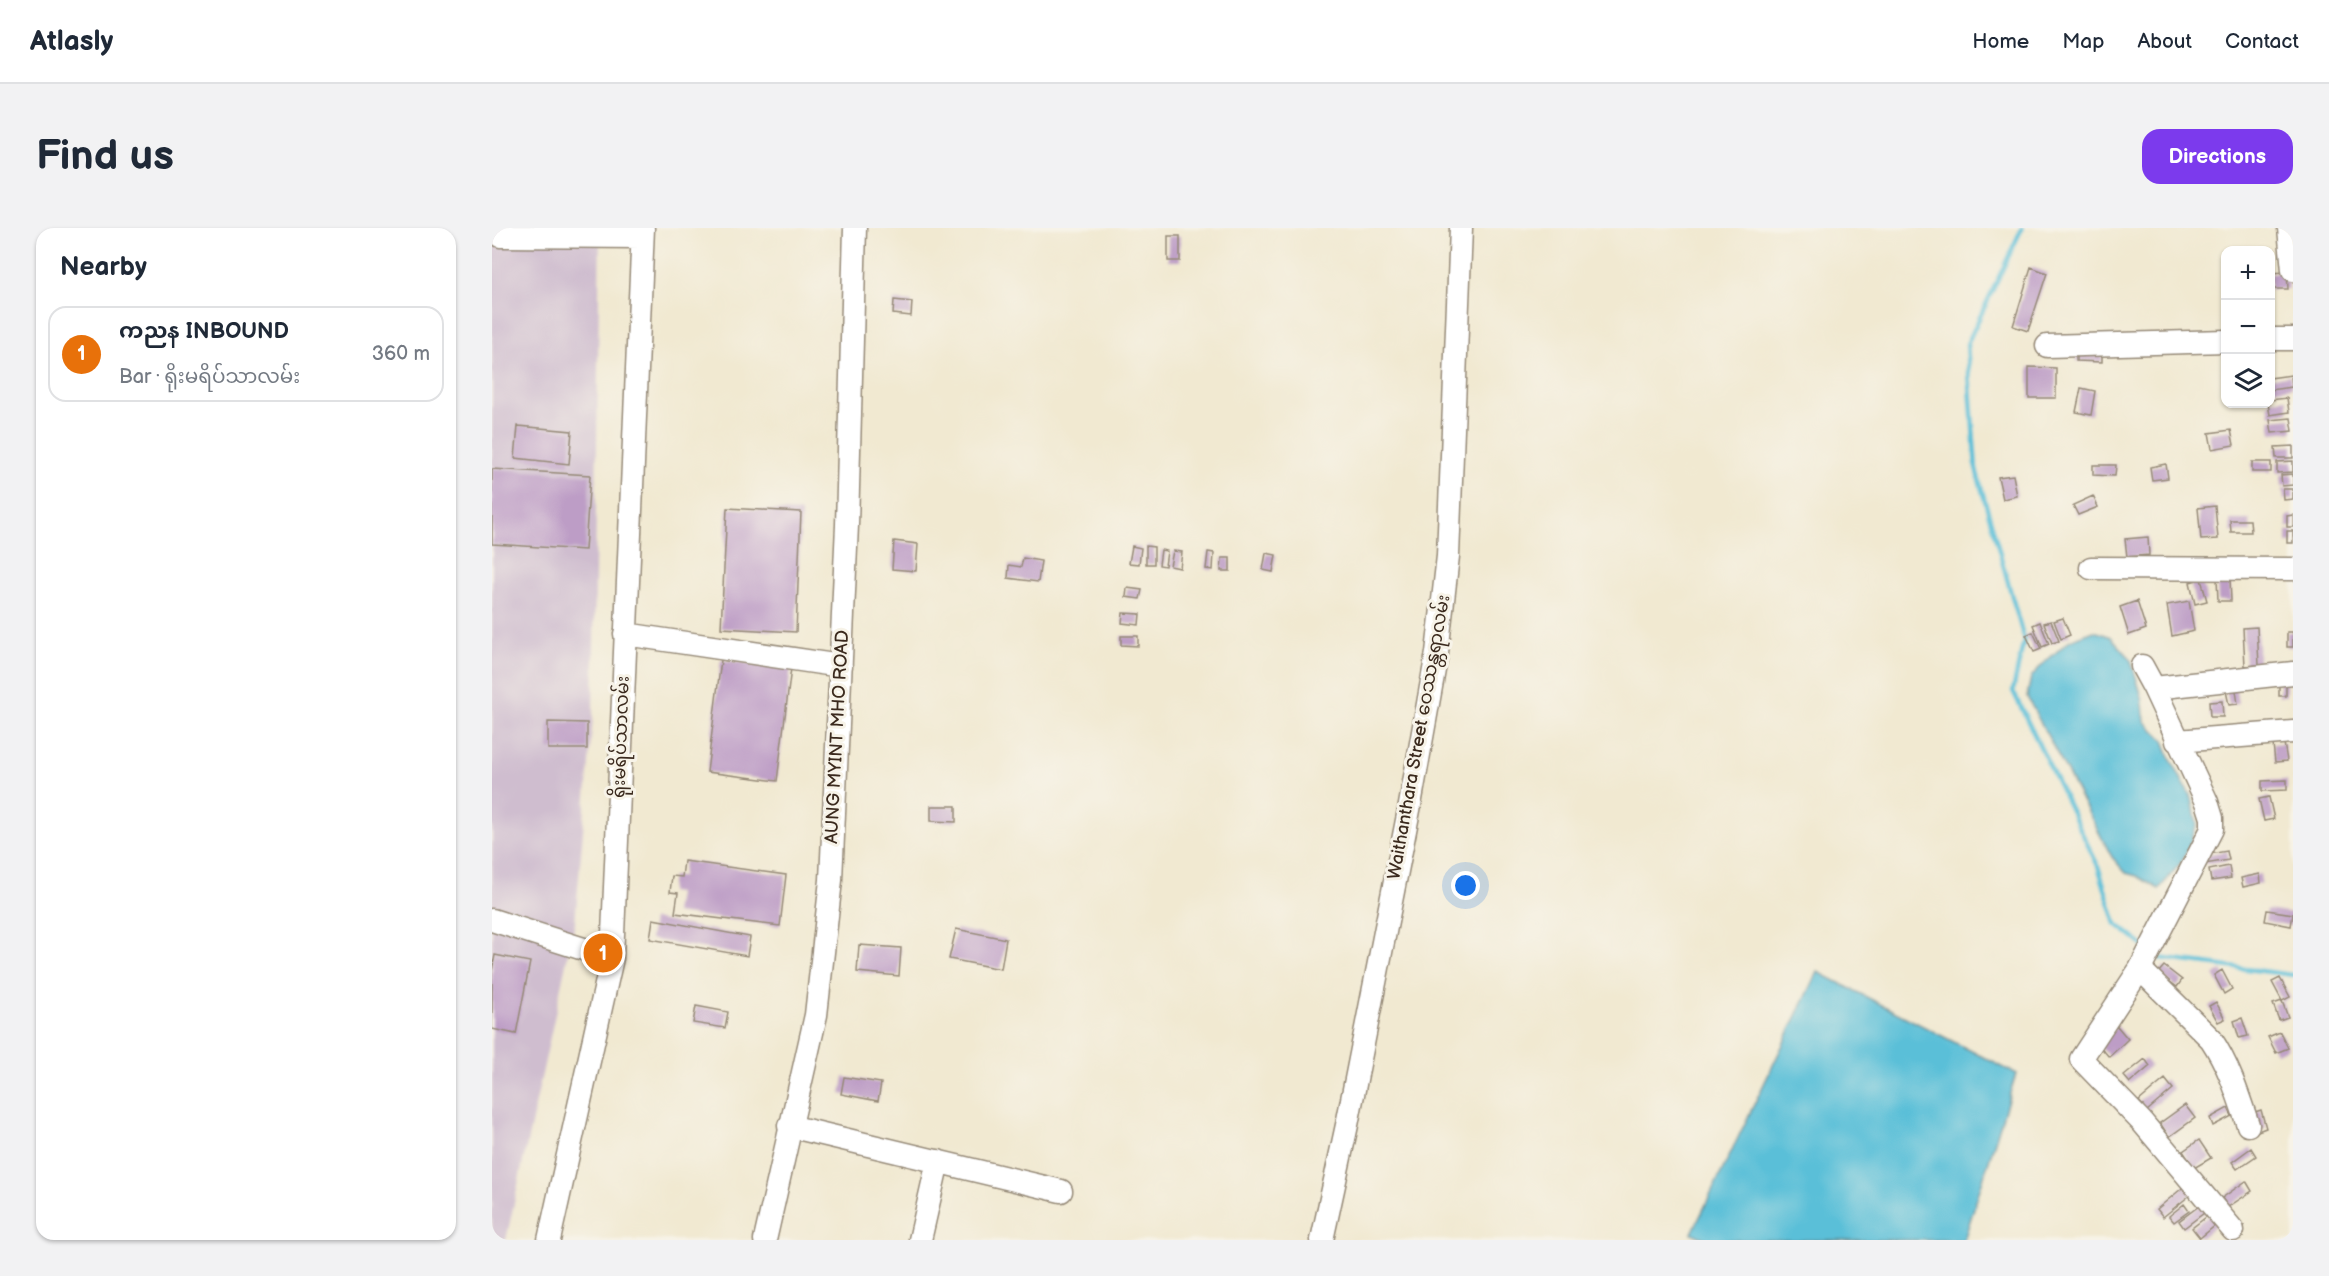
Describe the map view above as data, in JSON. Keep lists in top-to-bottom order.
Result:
{
  "streets": {
    "street": ["ရိုးမရိပ်သာလမ်း", "AUNG MYINT MHO ROAD", "Waithanthara Street ဝေဿန္တရာလမ်း"]
  },
  "page": {
    "header": "Atlasly",
    "nav": [
      "Home",
      "Map",
      "About",
      "Contact"
    ],
    "buttons": "Directions",
    "title": "Find us",
    "heading": "Nearby",
    "map_buttons": ["+", "−"],
    "list": [
      {
        "mark": "1",
        "name": "ကညန INBOUND",
        "note": "Bar · ရိုးမရိပ်သာလမ်း",
        "value": "360 m"
      }
    ],
    "pins": "1"
  }
}
